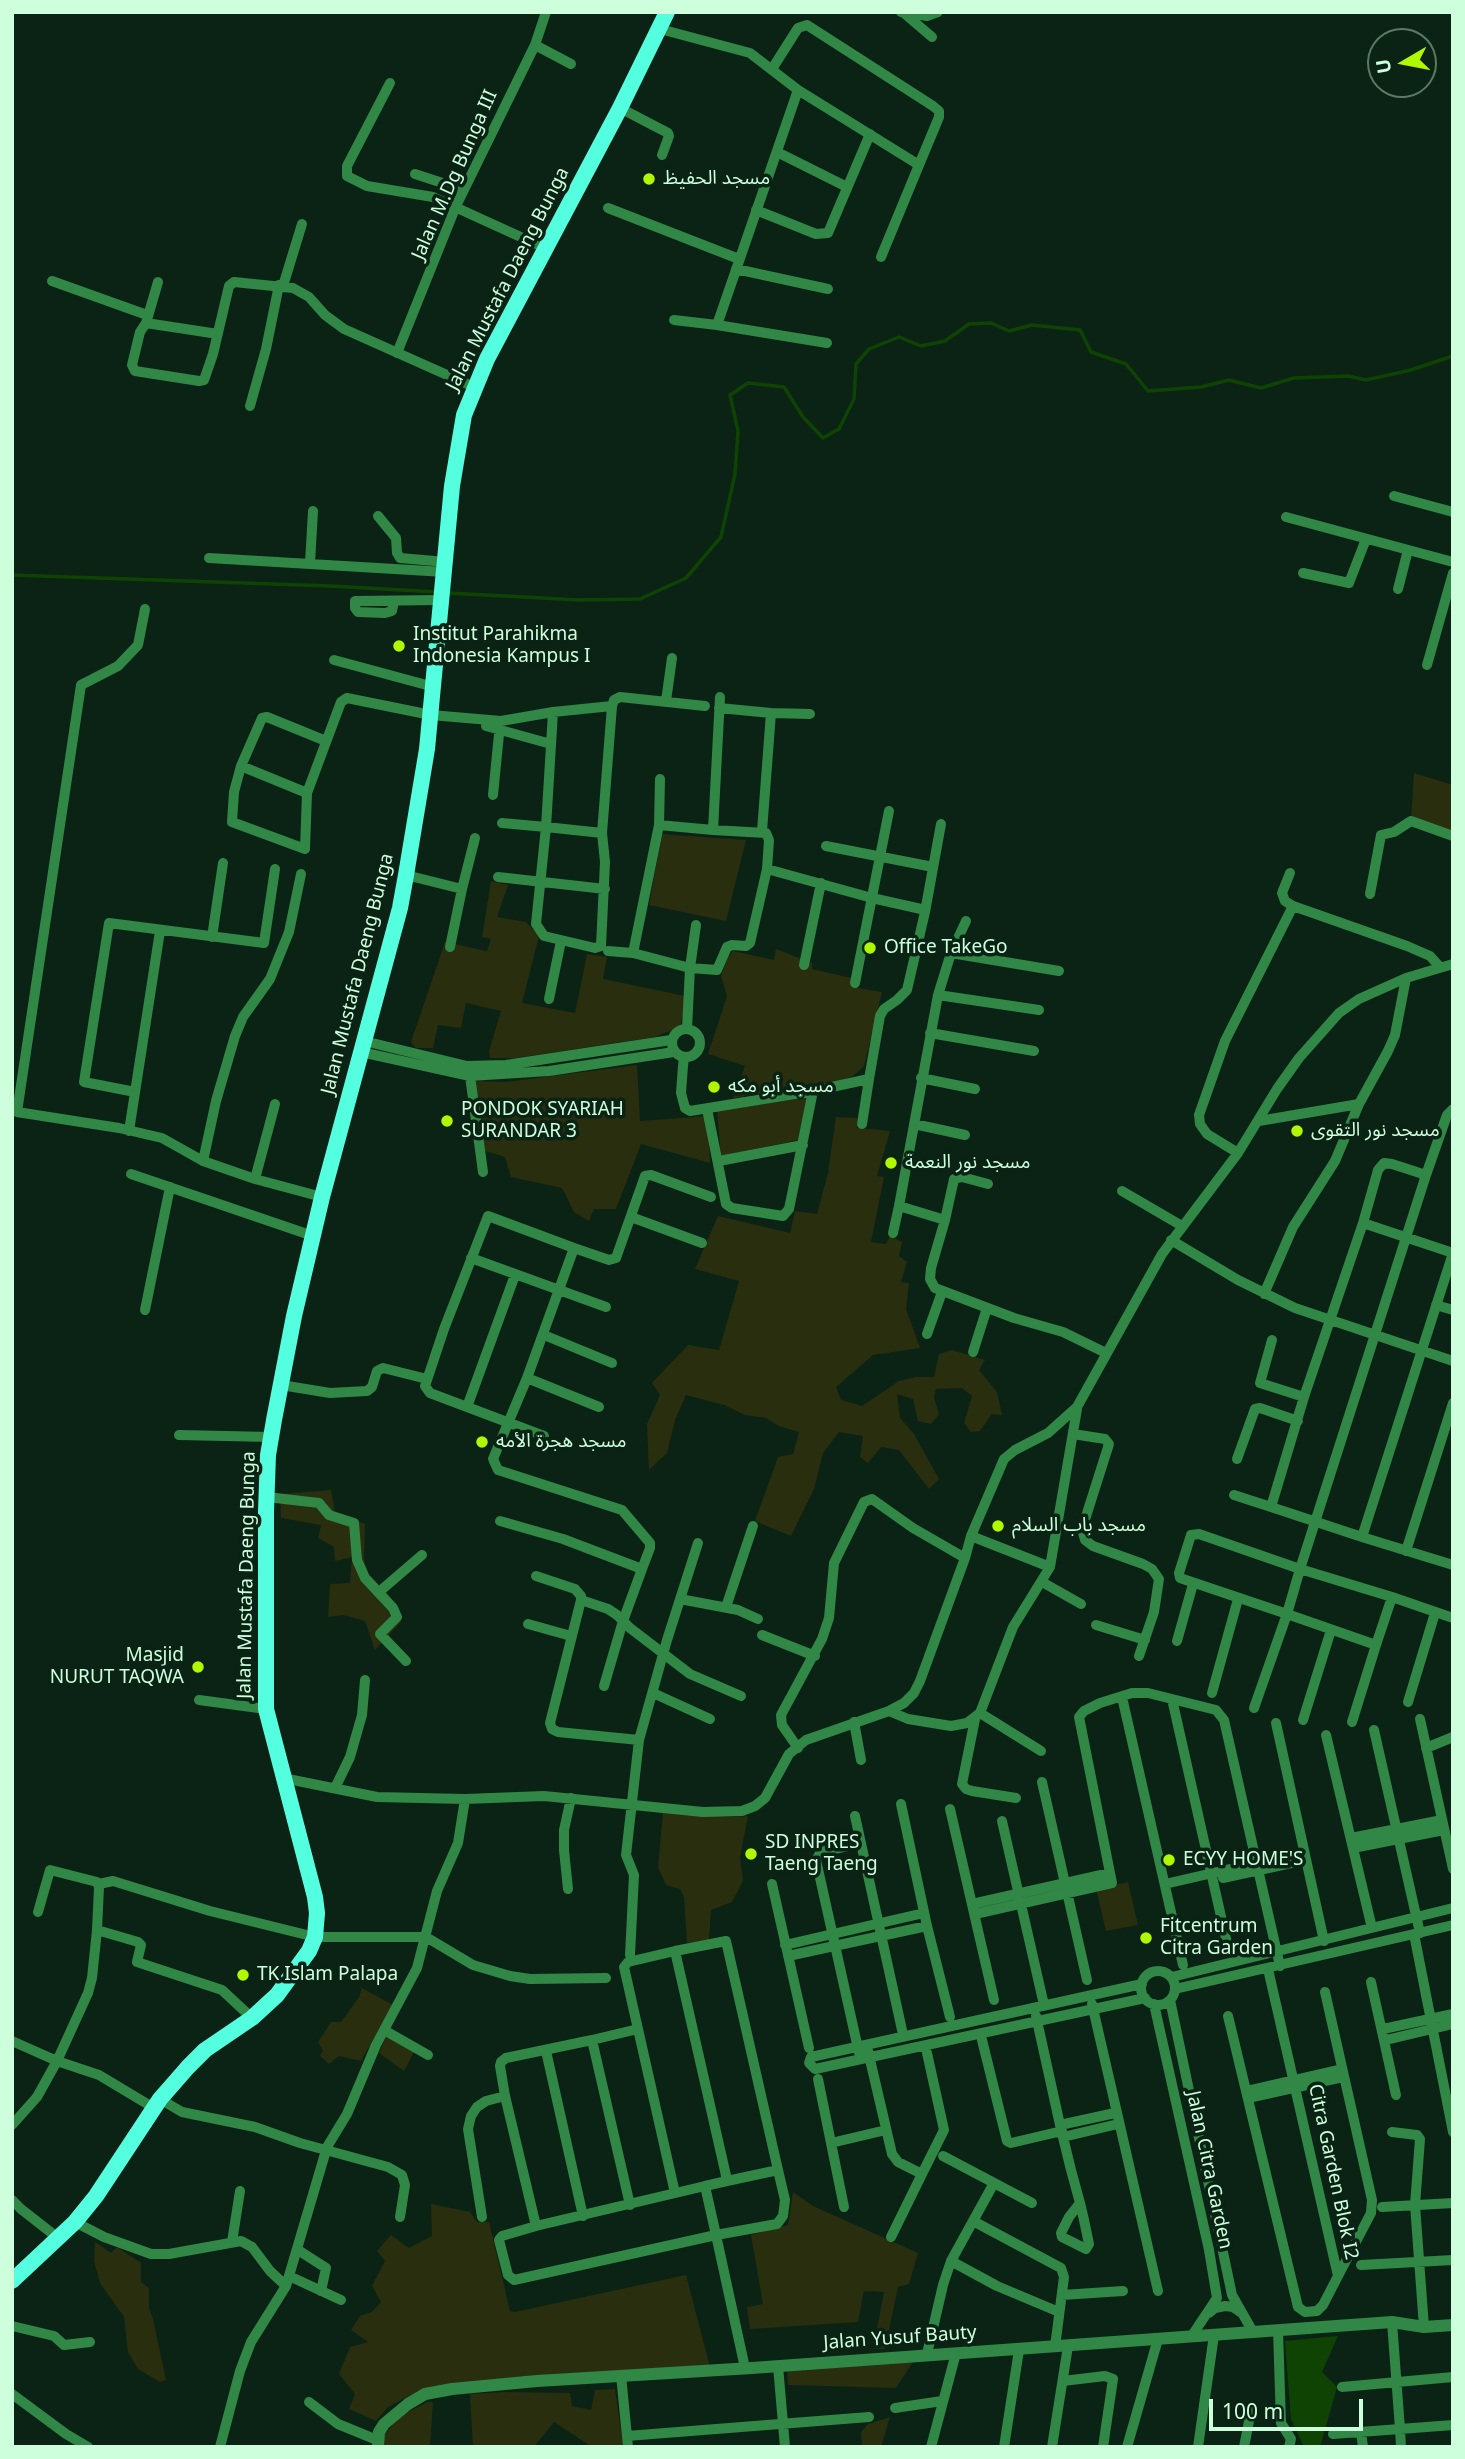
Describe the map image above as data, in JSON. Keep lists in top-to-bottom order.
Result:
{
  "streets": {
    "main road": ["Jalan Mustafa Daeng Bunga"],
    "street": [
      "Jalan M.Dg Bunga III",
      "Jalan Citra Garden",
      "Citra Garden Blok I2",
      "Jalan Yusuf Bauty"
    ]
  },
  "crossings": [
    ["Jalan Citra Garden", "Jalan Yusuf Bauty"]
  ],
  "places": [
    "مسجد الحفيظ",
    "Institut Parahikma Indonesia Kampus I",
    "Office TakeGo",
    "مسجد أبو مكه",
    "PONDOK SYARIAH SURANDAR 3",
    "مسجد نور التقوى",
    "مسجد نور النعمة",
    "مسجد هجرة الأمه",
    "مسجد باب السلام",
    "Masjid NURUT TAQWA",
    "SD INPRES Taeng Taeng",
    "ECYY HOME'S",
    "Fitcentrum Citra Garden",
    "TK Islam Palapa"
  ],
  "scale_bar": "100 m",
  "north": "left"
}
